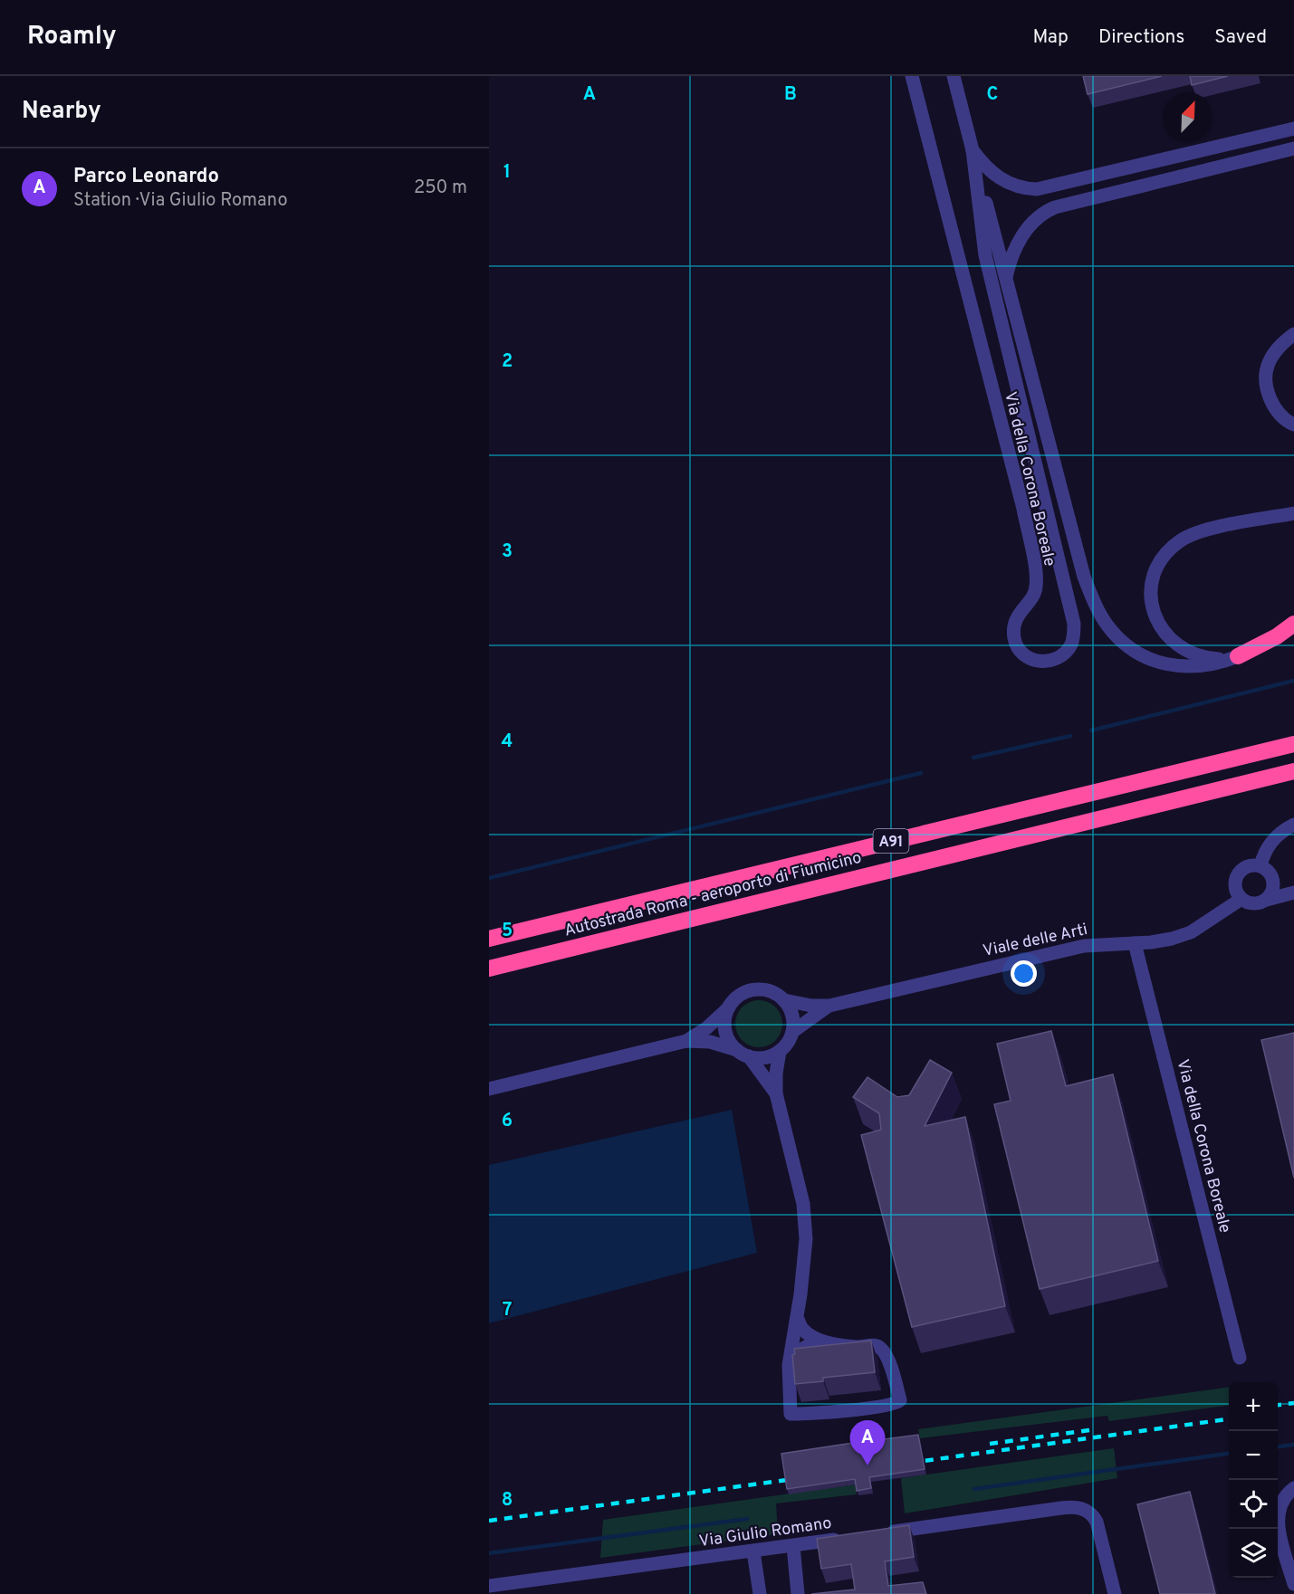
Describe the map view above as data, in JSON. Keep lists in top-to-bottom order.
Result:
{
  "streets": {
    "highway": ["A91", "Autostrada Roma - aeroporto di Fiumicino"],
    "street": ["Via della Corona Boreale", "Viale delle Arti", "Via Giulio Romano"]
  },
  "crossings": [
    ["Via della Corona Boreale", "Viale delle Arti"]
  ],
  "north": "top right",
  "page": {
    "header": "Roamly",
    "nav": ["Map", "Directions", "Saved"],
    "heading": "Nearby",
    "list": [
      {
        "mark": "A",
        "name": "Parco Leonardo",
        "note": "Station · Via Giulio Romano",
        "value": "250 m"
      }
    ],
    "map_buttons": ["+", "−"],
    "pins": "A"
  },
  "grid": {
    "columns": ["A", "B", "C"],
    "rows": [
      "1",
      "2",
      "3",
      "4",
      "5",
      "6",
      "7",
      "8"
    ]
  }
}
